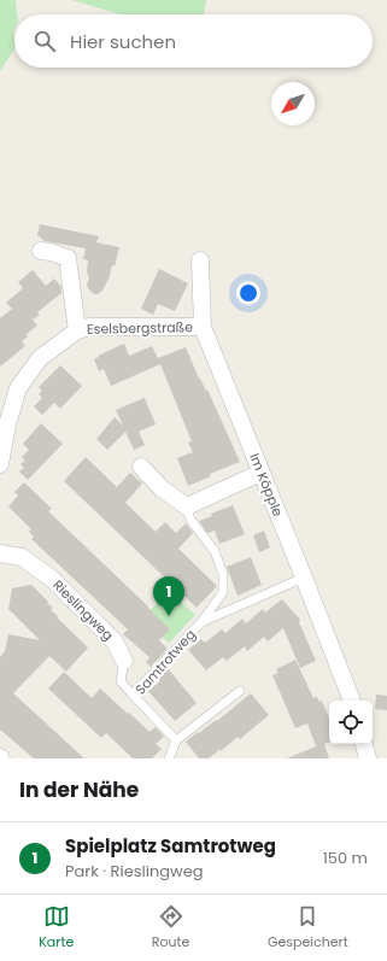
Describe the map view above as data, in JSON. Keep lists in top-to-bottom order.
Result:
{
  "streets": {
    "street": ["Eselsbergstraße", "Im Köpple", "Rieslingweg"],
    "lane": ["Samtrotweg"]
  },
  "crossings": [
    ["Eselsbergstraße", "Im Köpple"],
    ["Im Köpple", "Samtrotweg"],
    ["Rieslingweg", "Samtrotweg"]
  ],
  "north": "bottom left",
  "page": {
    "search": "Hier suchen",
    "pins": "1",
    "heading": "In der Nähe",
    "list": [
      {
        "mark": "1",
        "name": "Spielplatz Samtrotweg",
        "note": "Park · Rieslingweg",
        "value": "150 m"
      }
    ],
    "nav": ["Karte", "Route", "Gespeichert"]
  }
}
